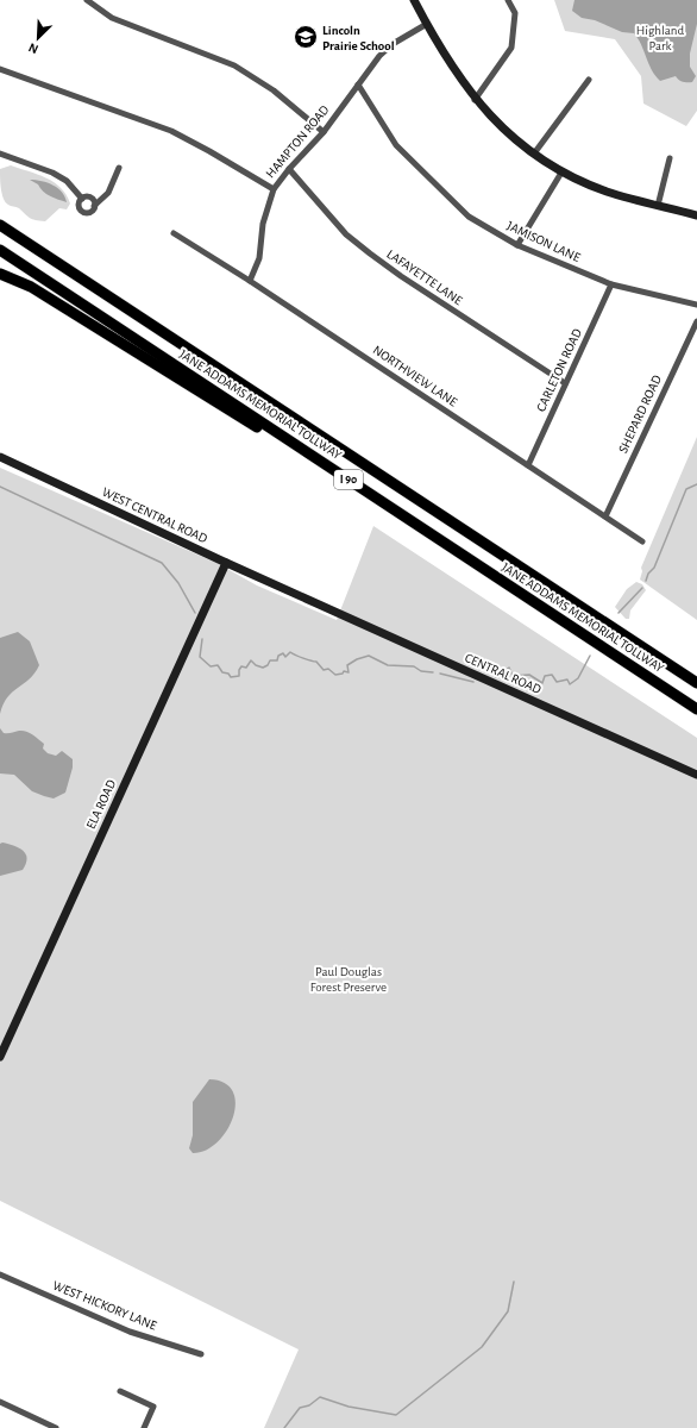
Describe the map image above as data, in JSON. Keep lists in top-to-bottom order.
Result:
{
  "streets": {
    "highway": ["JANE ADDAMS MEMORIAL TOLLWAY", "I 90"],
    "street": [
      "HAMPTON ROAD",
      "JAMISON LANE",
      "LAFAYETTE LANE",
      "CARLETON ROAD",
      "NORTHVIEW LANE",
      "SHEPARD ROAD",
      "WEST CENTRAL ROAD",
      "CENTRAL ROAD",
      "ELA ROAD",
      "WEST HICKORY LANE"
    ]
  },
  "crossings": [
    ["HAMPTON ROAD", "JAMISON LANE"],
    ["HAMPTON ROAD", "LAFAYETTE LANE"],
    ["HAMPTON ROAD", "NORTHVIEW LANE"],
    ["JAMISON LANE", "CARLETON ROAD"],
    ["LAFAYETTE LANE", "CARLETON ROAD"],
    ["CARLETON ROAD", "NORTHVIEW LANE"],
    ["NORTHVIEW LANE", "SHEPARD ROAD"],
    ["WEST CENTRAL ROAD", "CENTRAL ROAD"],
    ["WEST CENTRAL ROAD", "ELA ROAD"]
  ],
  "parks": ["Highland Park", "Paul Douglas Forest Preserve"],
  "places": {
    "school or university": ["Lincoln Prairie School"]
  },
  "north": "bottom left"
}
